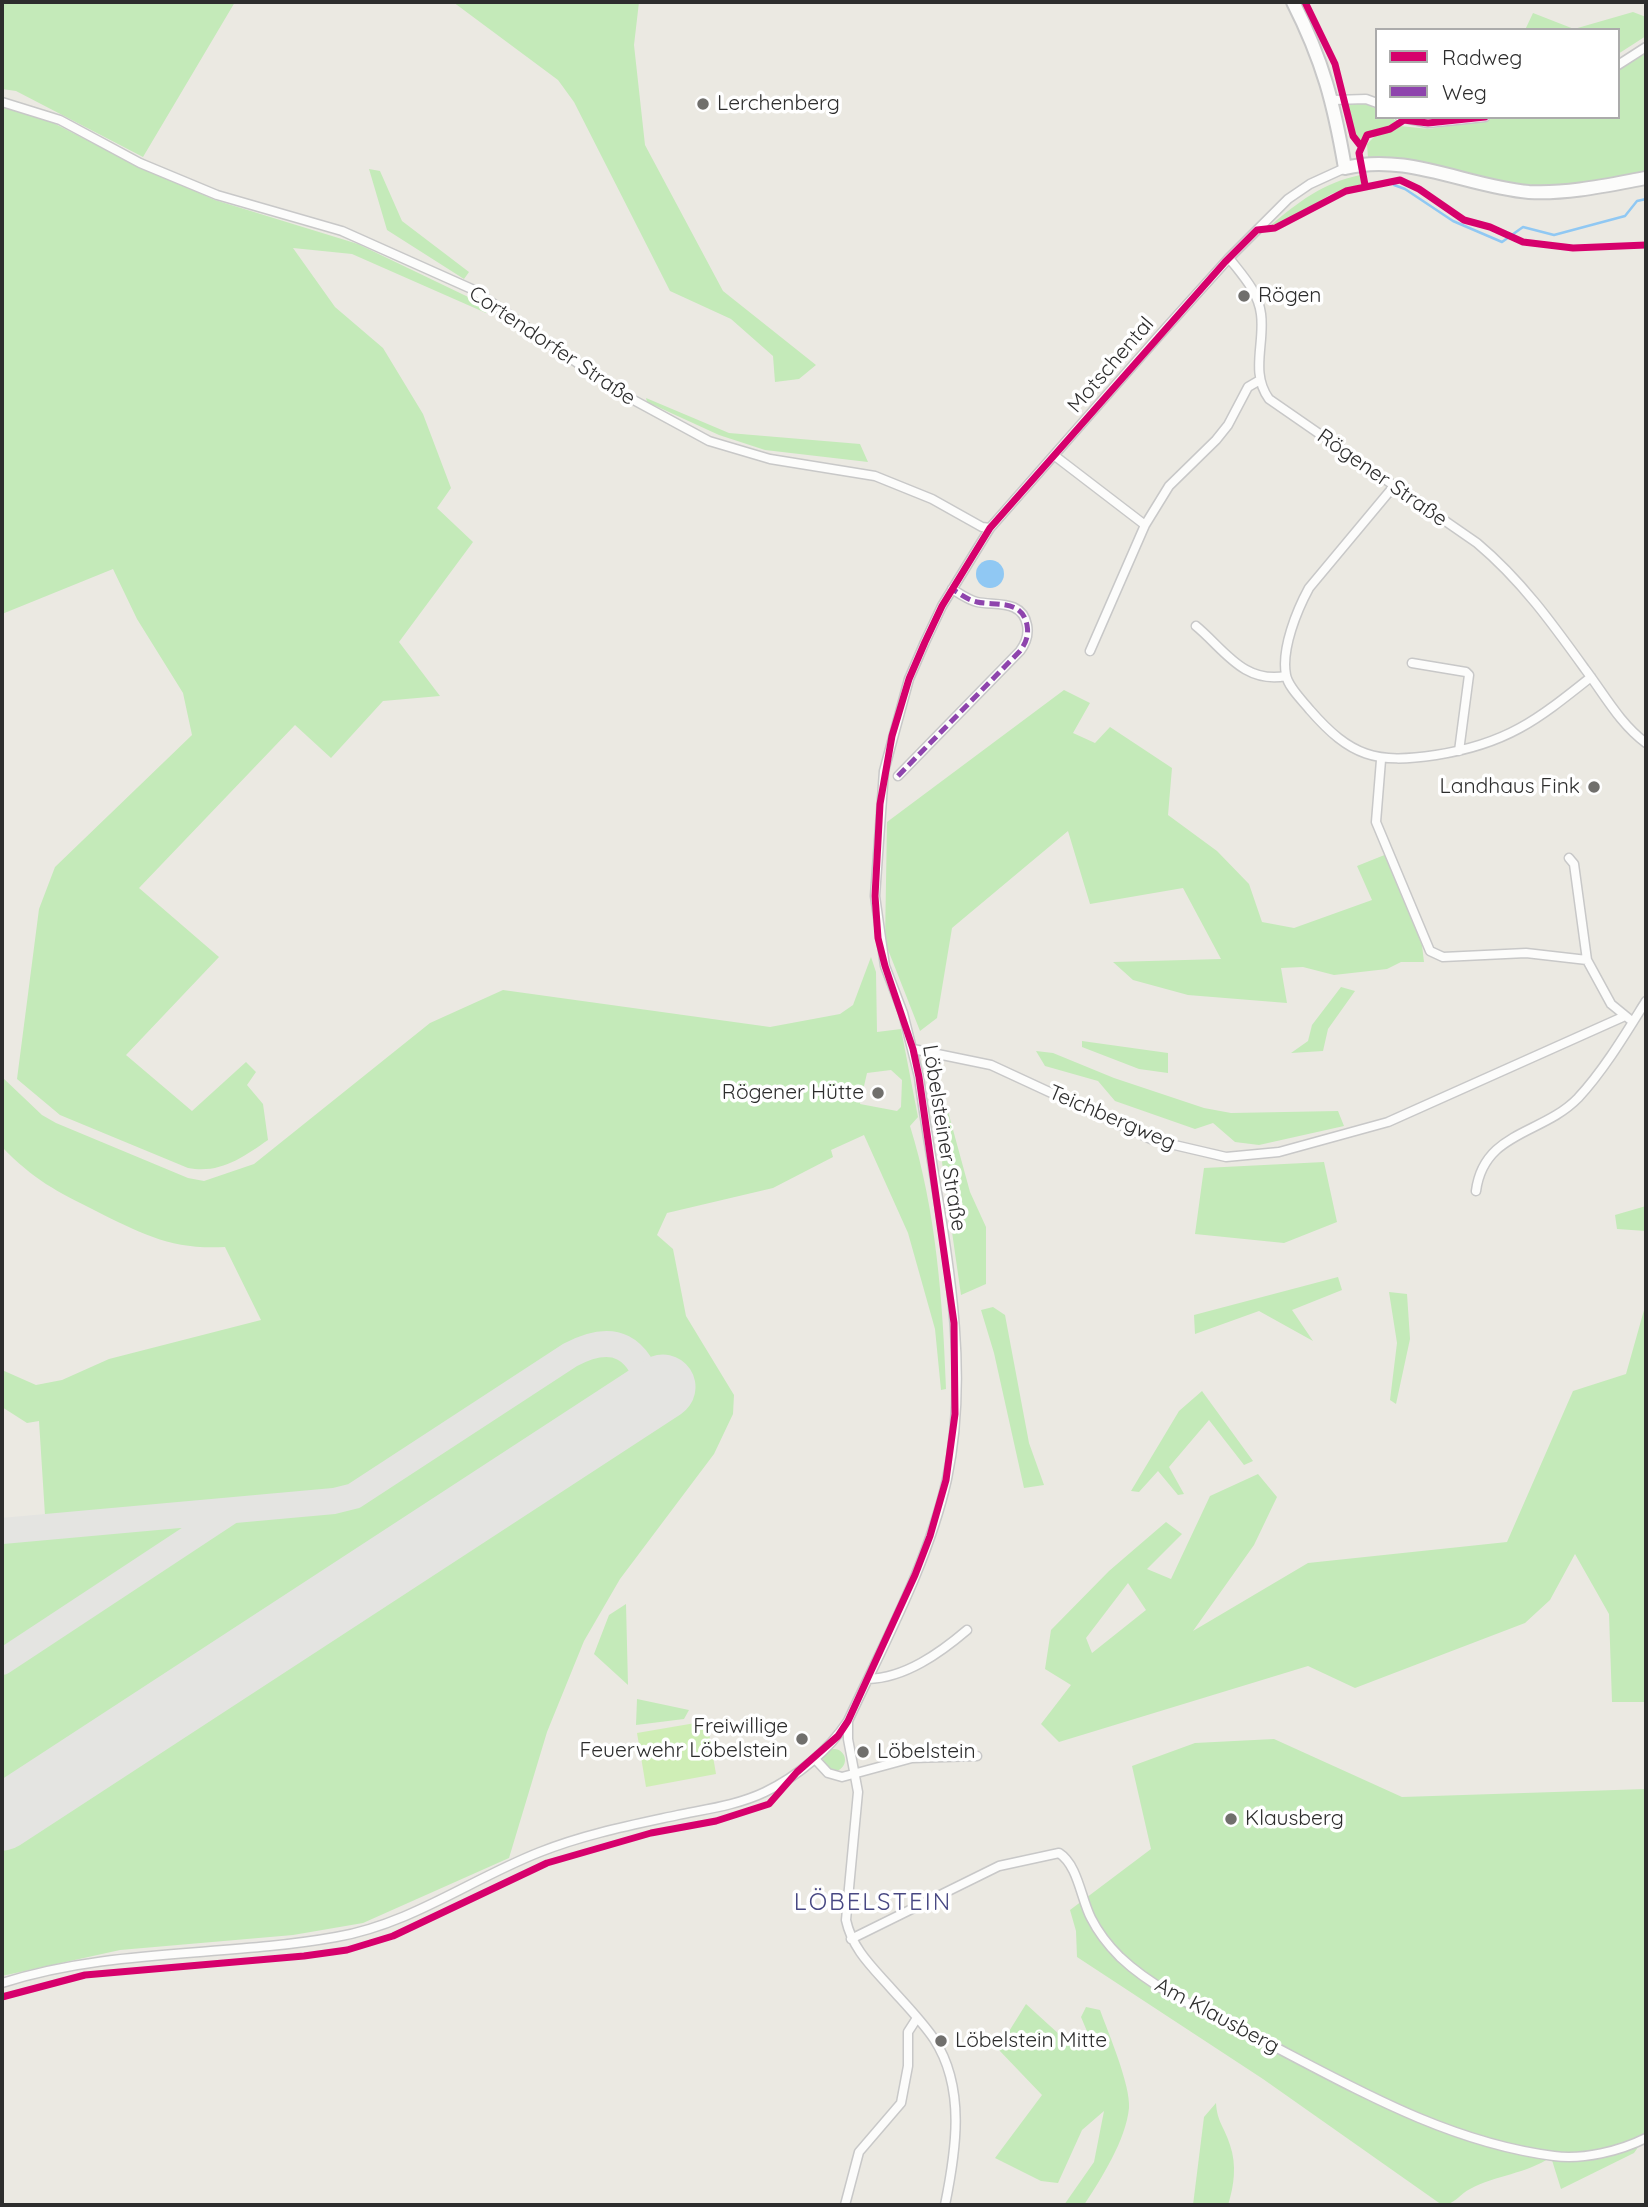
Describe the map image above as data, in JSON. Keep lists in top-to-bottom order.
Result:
{
  "streets": {
    "street": [
      "Cortendorfer Straße",
      "Motschental",
      "Rögener Straße",
      "Teichbergweg",
      "Löbelsteiner Straße",
      "Am Klausberg"
    ]
  },
  "crossings": [
    ["Cortendorfer Straße", "Motschental"],
    ["Cortendorfer Straße", "Löbelsteiner Straße"],
    ["Motschental", "Löbelsteiner Straße"],
    ["Teichbergweg", "Löbelsteiner Straße"]
  ],
  "districts": ["LÖBELSTEIN"],
  "places": [
    "Lerchenberg",
    "Rögen",
    "Landhaus Fink",
    "Rögener Hütte",
    "Freiwillige Feuerwehr Löbelstein",
    "Löbelstein",
    "Klausberg",
    "Löbelstein Mitte"
  ],
  "legend": ["Radweg", "Weg"]
}
